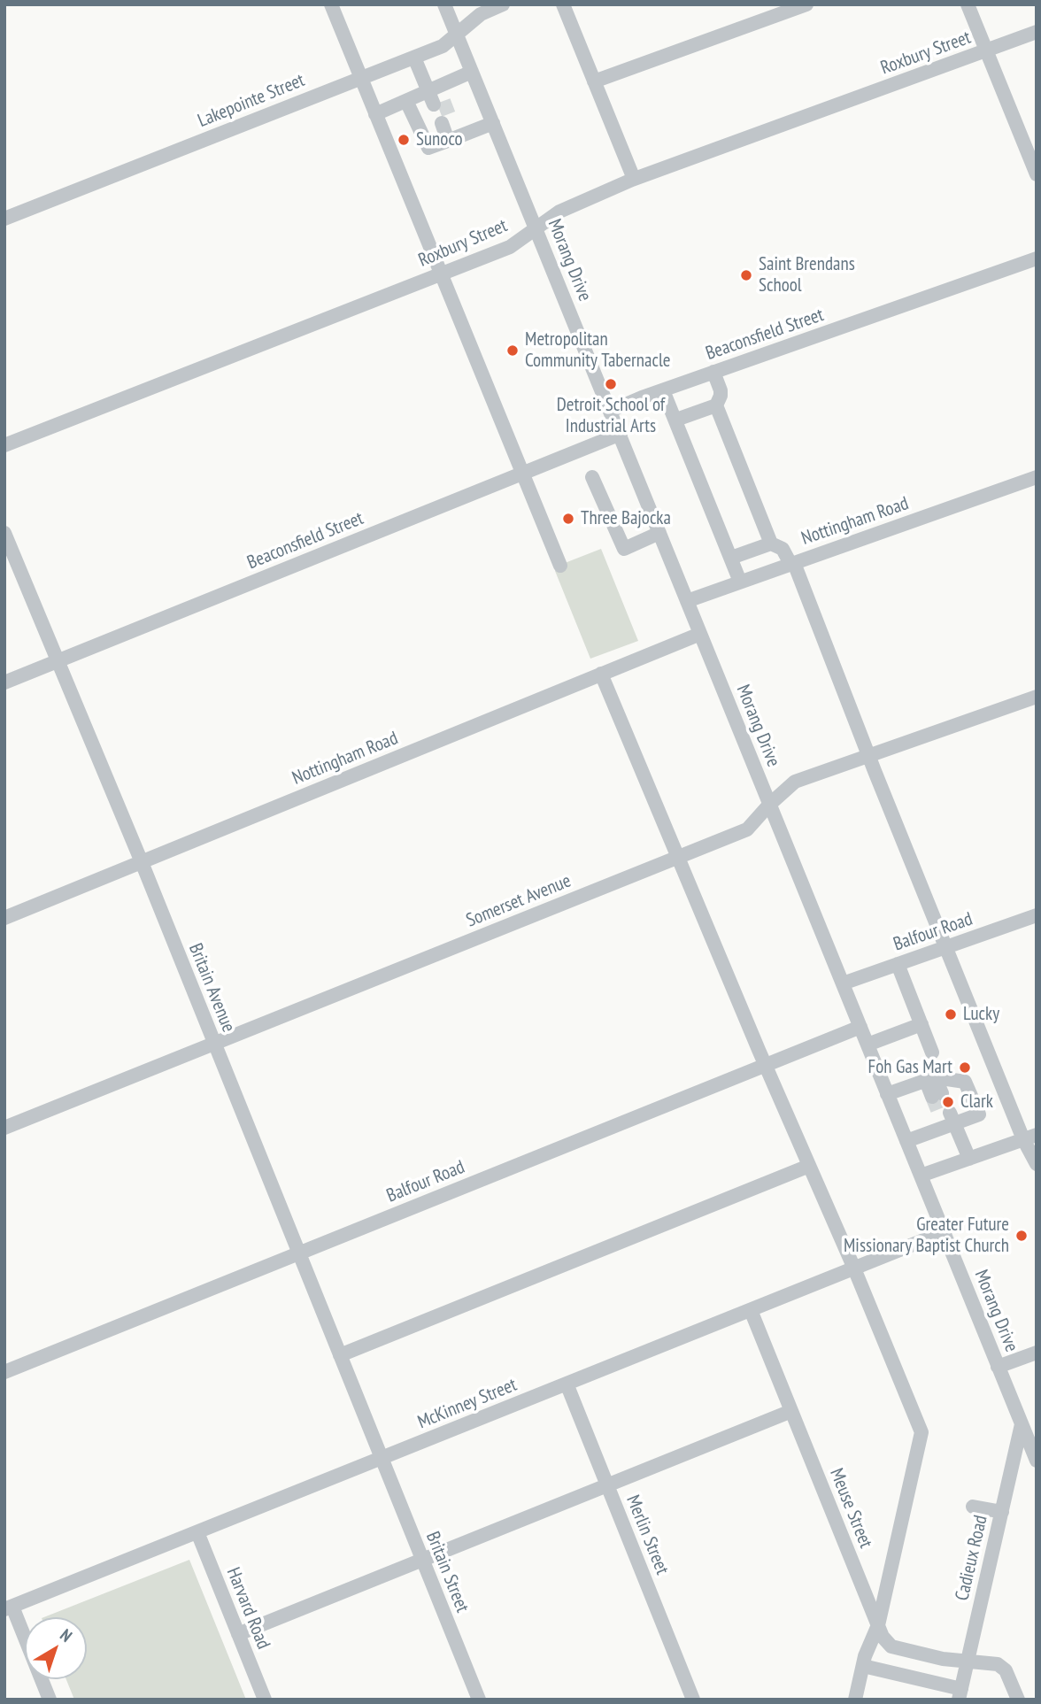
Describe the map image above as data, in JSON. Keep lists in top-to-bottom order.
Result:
{
  "streets": {
    "street": [
      "Roxbury Street",
      "Lakepointe Street",
      "Morang Drive",
      "Beaconsfield Street",
      "Nottingham Road",
      "Somerset Avenue",
      "Balfour Road",
      "Britain Avenue",
      "McKinney Street",
      "Meuse Street",
      "Merlin Street",
      "Cadieux Road",
      "Britain Street",
      "Harvard Road"
    ]
  },
  "crossings": [
    ["Roxbury Street", "Morang Drive"],
    ["Lakepointe Street", "Morang Drive"],
    ["Morang Drive", "Beaconsfield Street"],
    ["Morang Drive", "Nottingham Road"],
    ["Morang Drive", "Somerset Avenue"],
    ["Morang Drive", "Balfour Road"],
    ["Morang Drive", "McKinney Street"],
    ["Morang Drive", "Cadieux Road"],
    ["Beaconsfield Street", "Britain Avenue"],
    ["Nottingham Road", "Britain Avenue"],
    ["Somerset Avenue", "Britain Avenue"],
    ["Balfour Road", "Britain Avenue"],
    ["Britain Avenue", "McKinney Street"],
    ["Britain Avenue", "Britain Street"],
    ["McKinney Street", "Meuse Street"],
    ["McKinney Street", "Merlin Street"],
    ["McKinney Street", "Britain Street"],
    ["McKinney Street", "Harvard Road"],
    ["Meuse Street", "Cadieux Road"]
  ],
  "places": [
    "Sunoco",
    "Saint Brendans School",
    "Metropolitan Community Tabernacle",
    "Detroit School of Industrial Arts",
    "Three Bajocka",
    "Lucky",
    "Foh Gas Mart",
    "Clark",
    "Greater Future Missionary Baptist Church"
  ],
  "north": "top right"
}
